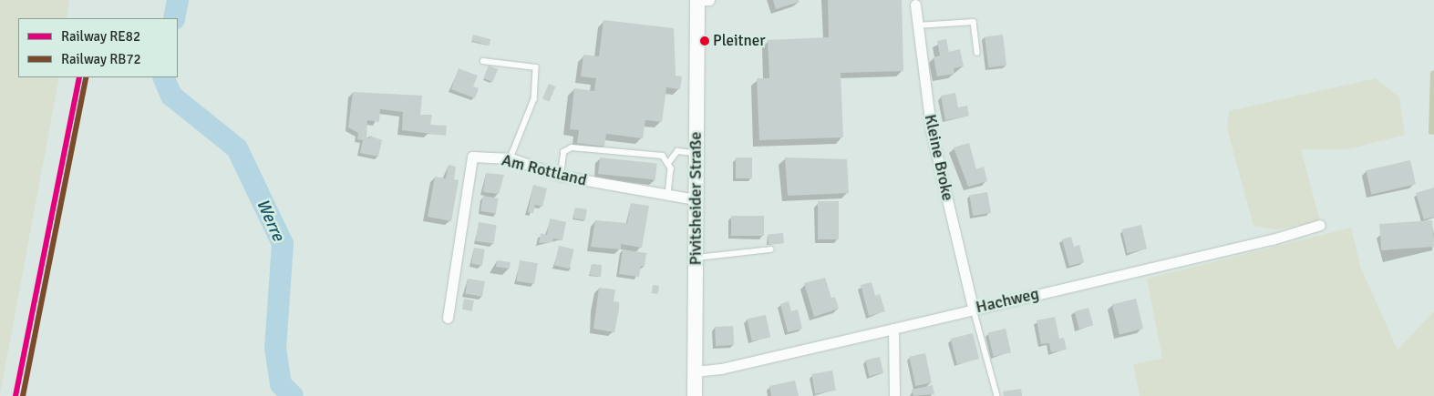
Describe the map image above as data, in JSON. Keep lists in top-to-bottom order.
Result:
{
  "streets": {
    "main road": ["Pivitsheider Straße"],
    "street": ["Kleine Broke", "Am Rottland", "Hachweg"]
  },
  "crossings": [
    ["Kleine Broke", "Hachweg"],
    ["Am Rottland", "Pivitsheider Straße"],
    ["Pivitsheider Straße", "Hachweg"]
  ],
  "water": ["Werre"],
  "places": ["Pleitner"],
  "lines": ["rail line RE82", "rail line RB72"],
  "legend": ["Railway RE82", "Railway RB72"]
}
